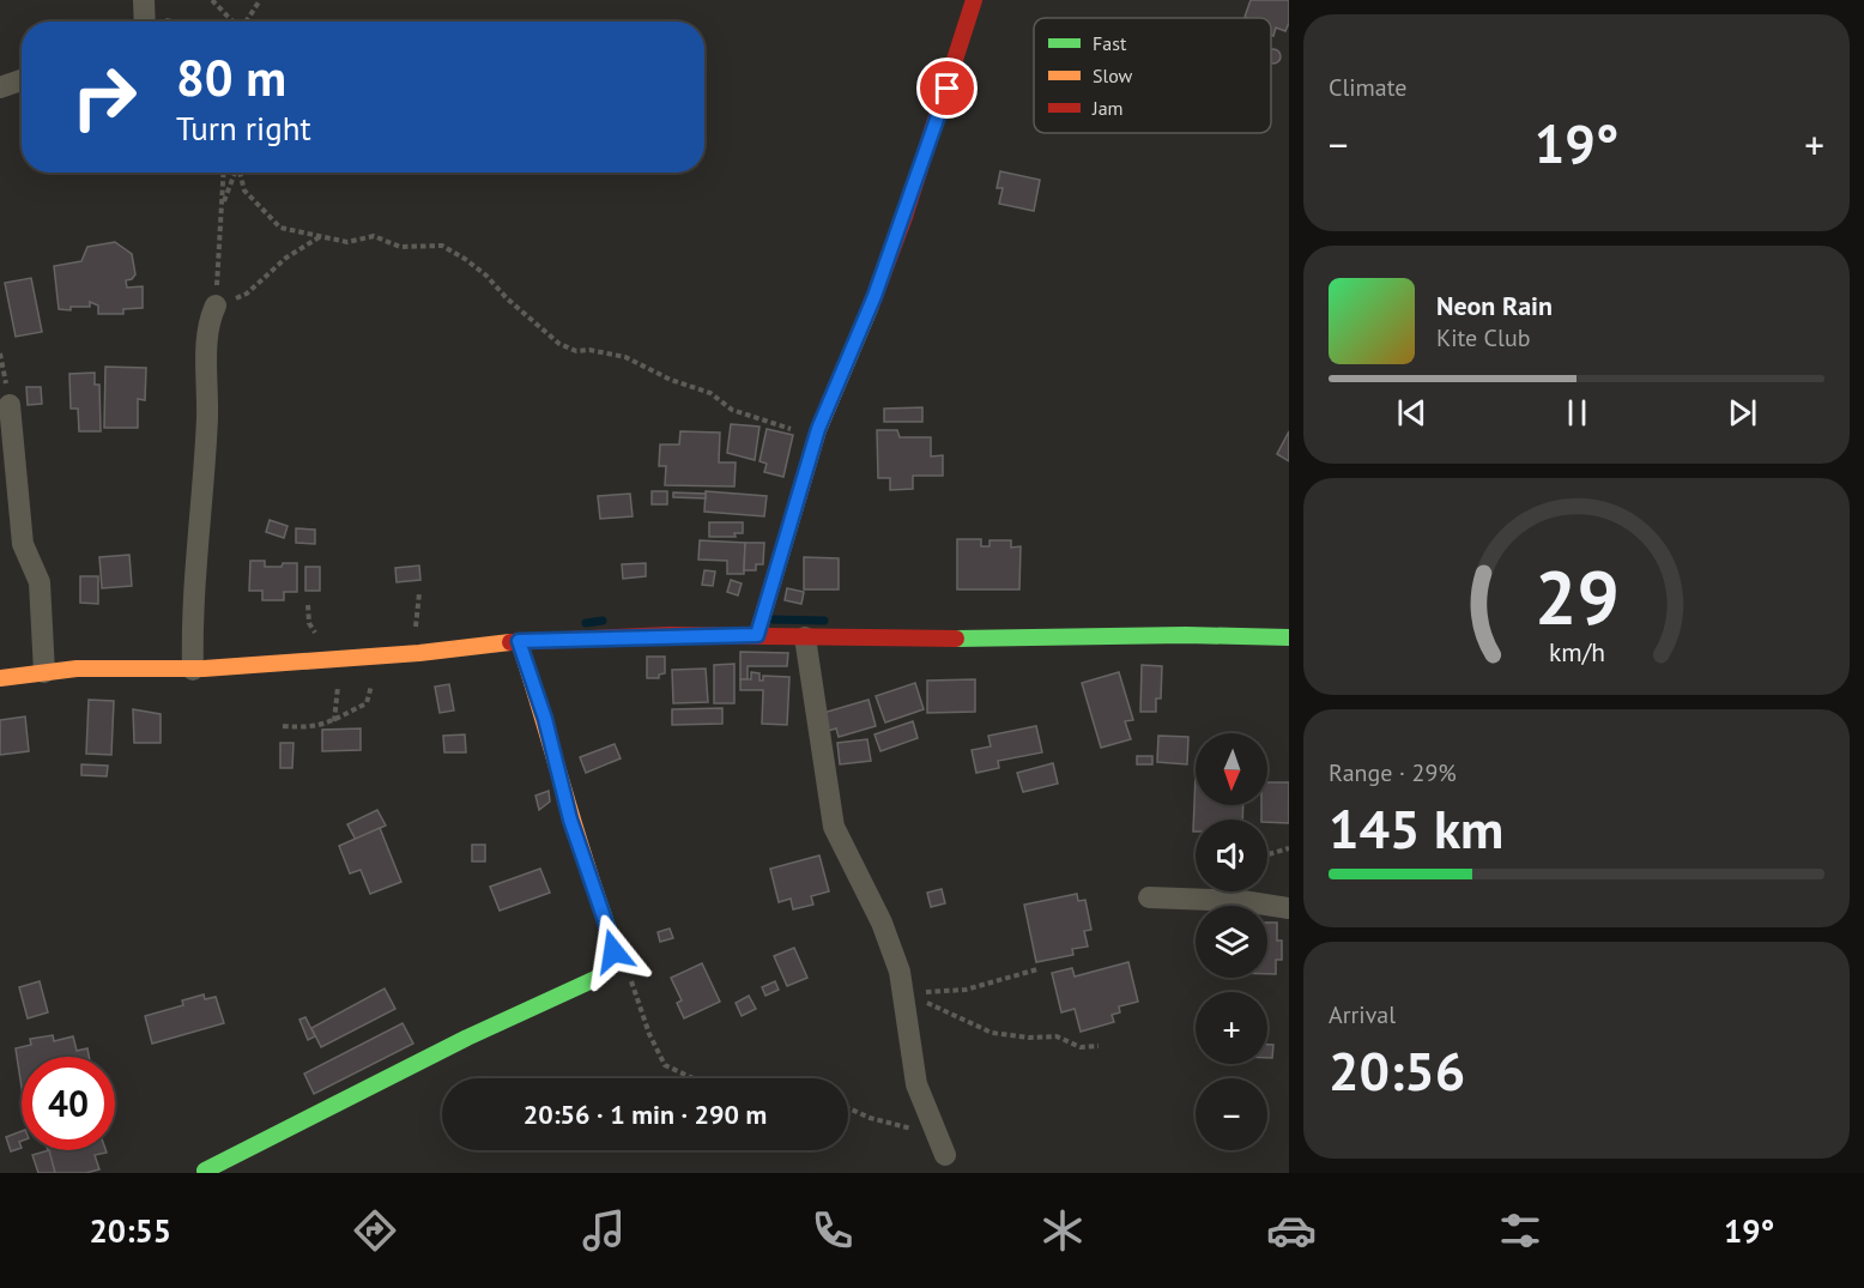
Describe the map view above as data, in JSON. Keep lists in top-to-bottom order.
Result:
{
  "legend": ["Fast", "Slow", "Jam"],
  "north": "bottom",
  "page": {
    "tile": [
      "Climate",
      ["Range · 29%", "145 km"],
      ["Arrival", "20:56"]
    ],
    "turn": ["80 m", "Turn right"],
    "heat": ["−", "19°", "+"],
    "song": ["Neon Rain", "Kite Club"],
    "map_buttons": ["+", "−"],
    "limit": "40",
    "trip": "20:56 · 1 min · 290 m",
    "tabs": ["20:55", "19°"],
    "gauge": ["29", "km/h"]
  }
}
